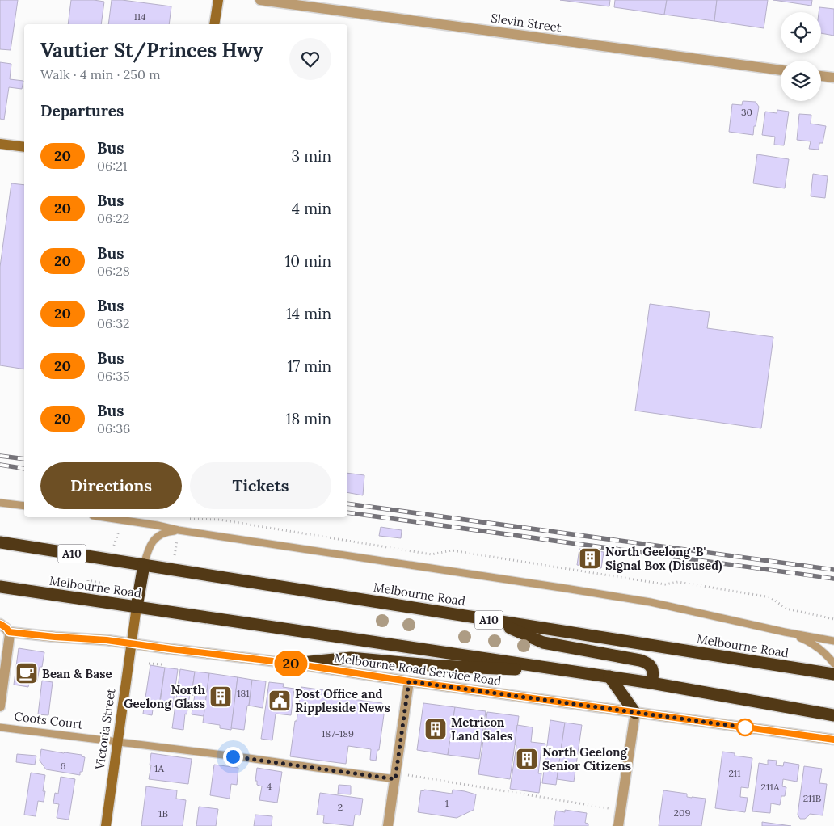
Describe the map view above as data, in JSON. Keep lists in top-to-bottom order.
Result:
{
  "streets": {
    "highway": ["A10", "Melbourne Road", "Victoria Street"],
    "street": ["Slevin Street", "Melbourne Road Service Road", "Coots Court"]
  },
  "crossings": [
    ["Melbourne Road", "Victoria Street"],
    ["Melbourne Road Service Road", "Coots Court"],
    ["Melbourne Road Service Road", "Victoria Street"],
    ["Coots Court", "Victoria Street"]
  ],
  "places": {
    "building": [
      "North Geelong 'B' Signal Box (Disused)",
      "North Geelong Glass",
      "Metricon Land Sales",
      "North Geelong Senior Citizens"
    ],
    "cafe": ["Bean & Base"],
    "public building": ["Post Office and Rippleside News"]
  },
  "lines": ["bus line 20"],
  "house_numbers": [
    "114",
    "30",
    "181",
    "187-189",
    "6",
    "1A",
    "211",
    "4",
    "211A",
    "211B",
    "1",
    "2",
    "209",
    "1B"
  ],
  "page": {
    "on_map": "20",
    "heading": [
      ["Vautier St/Princes Hwy", "Walk · 4 min · 250 m"],
      "Departures"
    ],
    "list": [
      {
        "mark": "20",
        "name": "Bus",
        "note": "06:21",
        "value": "3 min"
      },
      {
        "mark": "20",
        "name": "Bus",
        "note": "06:22",
        "value": "4 min"
      },
      {
        "mark": "20",
        "name": "Bus",
        "note": "06:28",
        "value": "10 min"
      },
      {
        "mark": "20",
        "name": "Bus",
        "note": "06:32",
        "value": "14 min"
      },
      {
        "mark": "20",
        "name": "Bus",
        "note": "06:35",
        "value": "17 min"
      },
      {
        "mark": "20",
        "name": "Bus",
        "note": "06:36",
        "value": "18 min"
      }
    ],
    "buttons": ["Directions", "Tickets"]
  }
}
